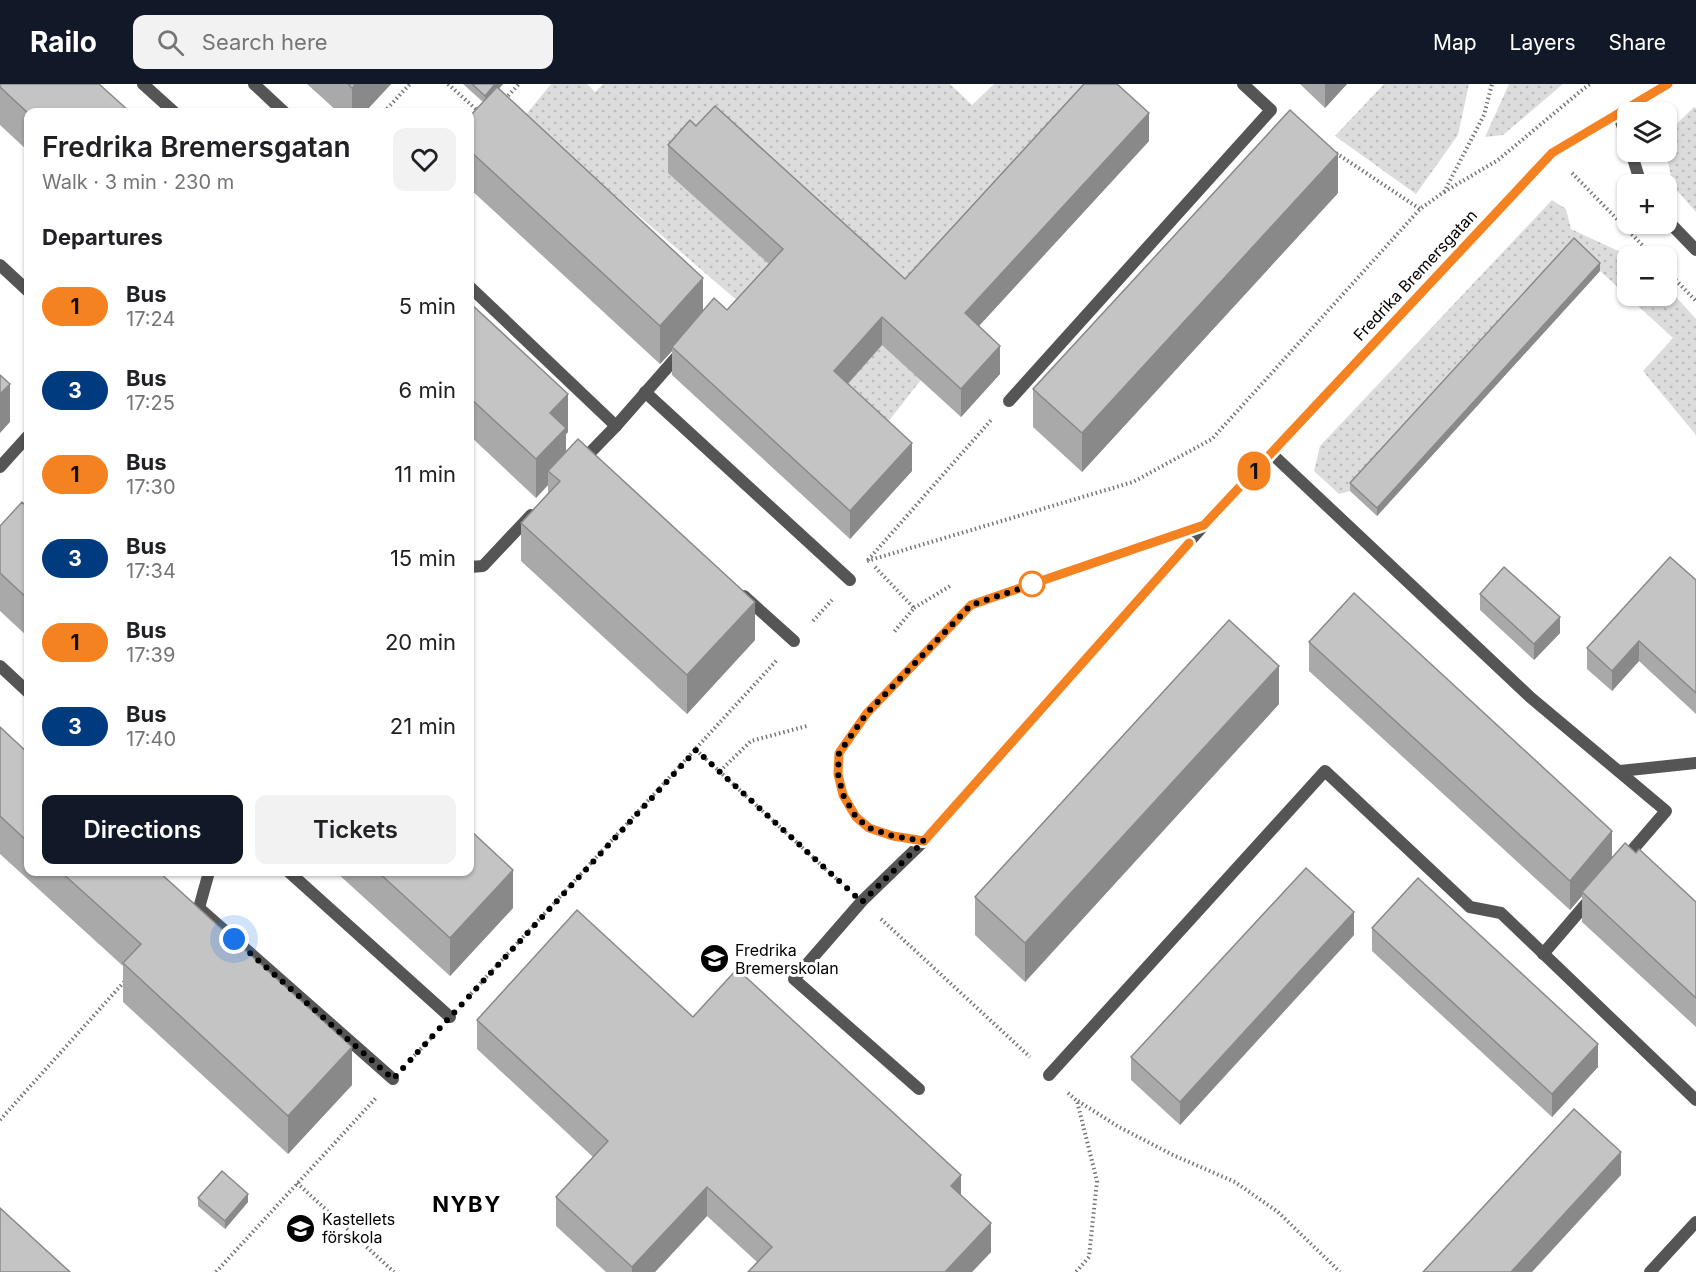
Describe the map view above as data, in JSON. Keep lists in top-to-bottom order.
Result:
{
  "streets": {
    "street": ["Fredrika Bremersgatan"]
  },
  "districts": ["NYBY"],
  "places": {
    "school or university": ["Fredrika Bremerskolan", "Kastellets förskola"]
  },
  "lines": ["bus line 1"],
  "page": {
    "header": "Railo",
    "search": "Search here",
    "nav": ["Map", "Layers", "Share"],
    "on_map": "1",
    "map_buttons": ["+", "−"],
    "heading": [
      ["Fredrika Bremersgatan", "Walk · 3 min · 230 m"],
      "Departures"
    ],
    "list": [
      {
        "mark": "1",
        "name": "Bus",
        "note": "17:24",
        "value": "5 min"
      },
      {
        "mark": "3",
        "name": "Bus",
        "note": "17:25",
        "value": "6 min"
      },
      {
        "mark": "1",
        "name": "Bus",
        "note": "17:30",
        "value": "11 min"
      },
      {
        "mark": "3",
        "name": "Bus",
        "note": "17:34",
        "value": "15 min"
      },
      {
        "mark": "1",
        "name": "Bus",
        "note": "17:39",
        "value": "20 min"
      },
      {
        "mark": "3",
        "name": "Bus",
        "note": "17:40",
        "value": "21 min"
      }
    ],
    "buttons": ["Directions", "Tickets"]
  }
}
